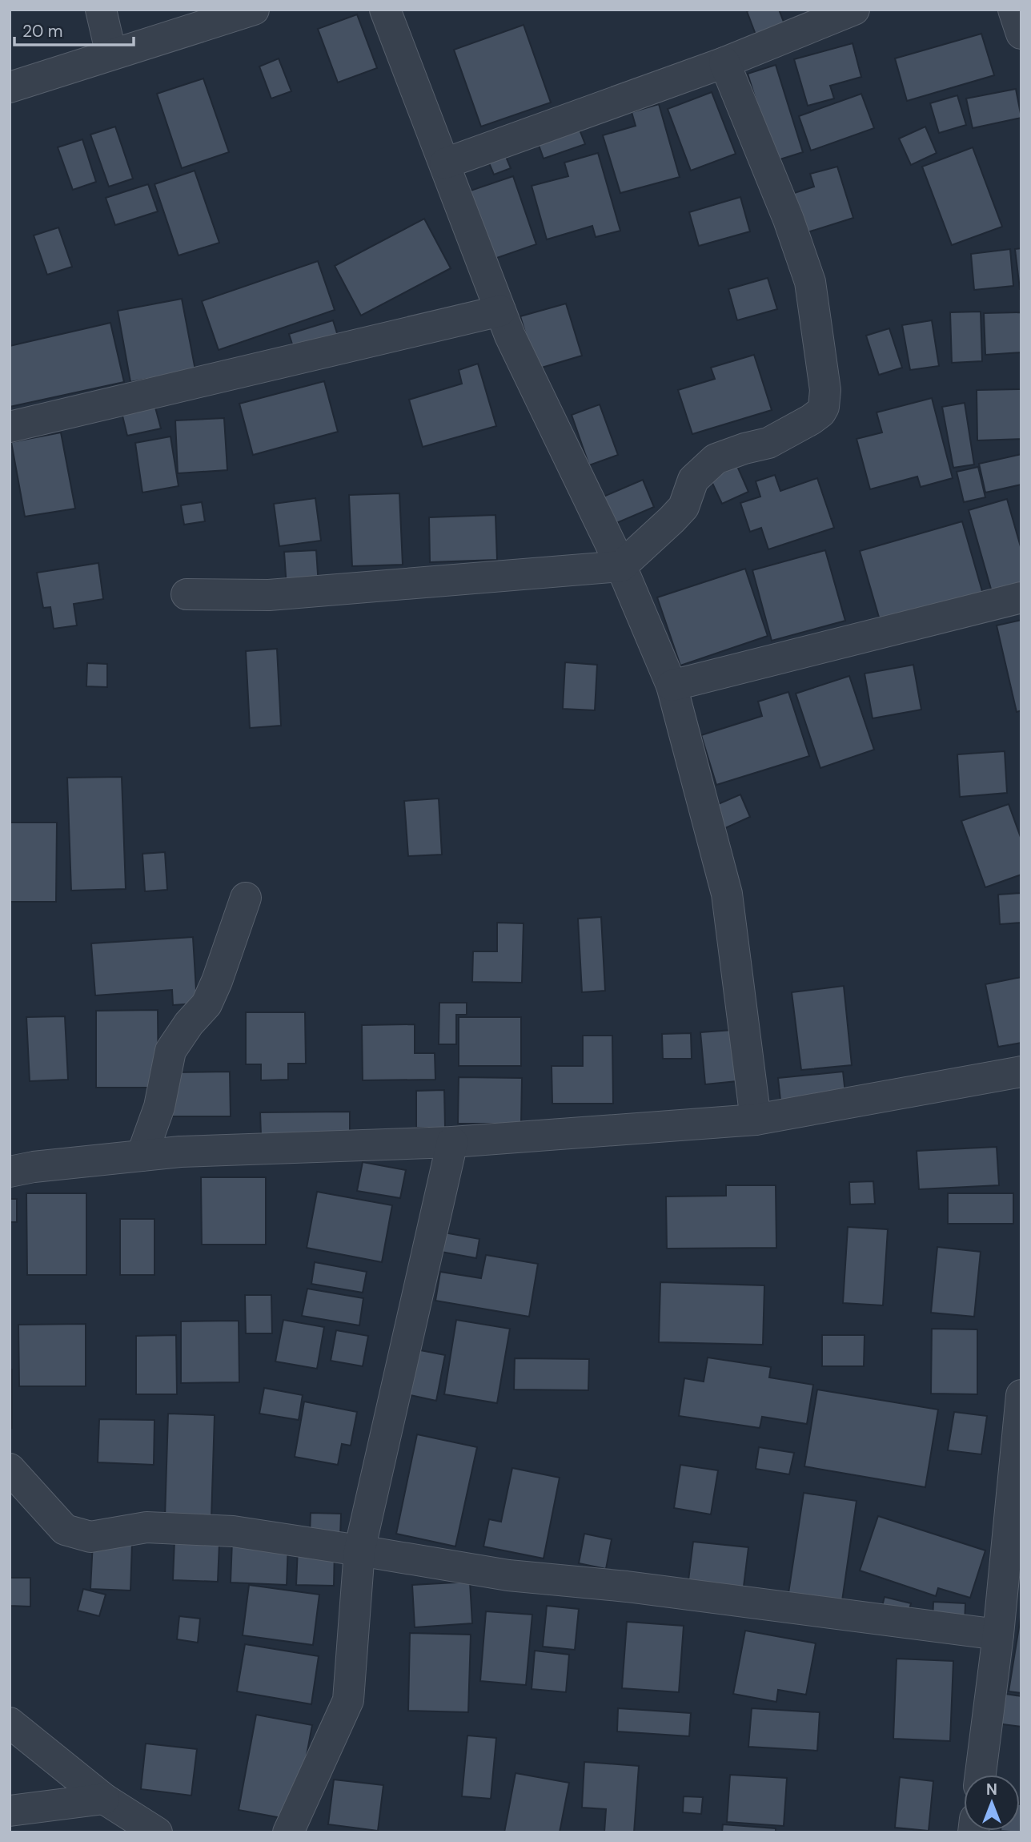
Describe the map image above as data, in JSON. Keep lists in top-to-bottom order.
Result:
{
  "scale_bar": "20 m",
  "north": "top"
}
